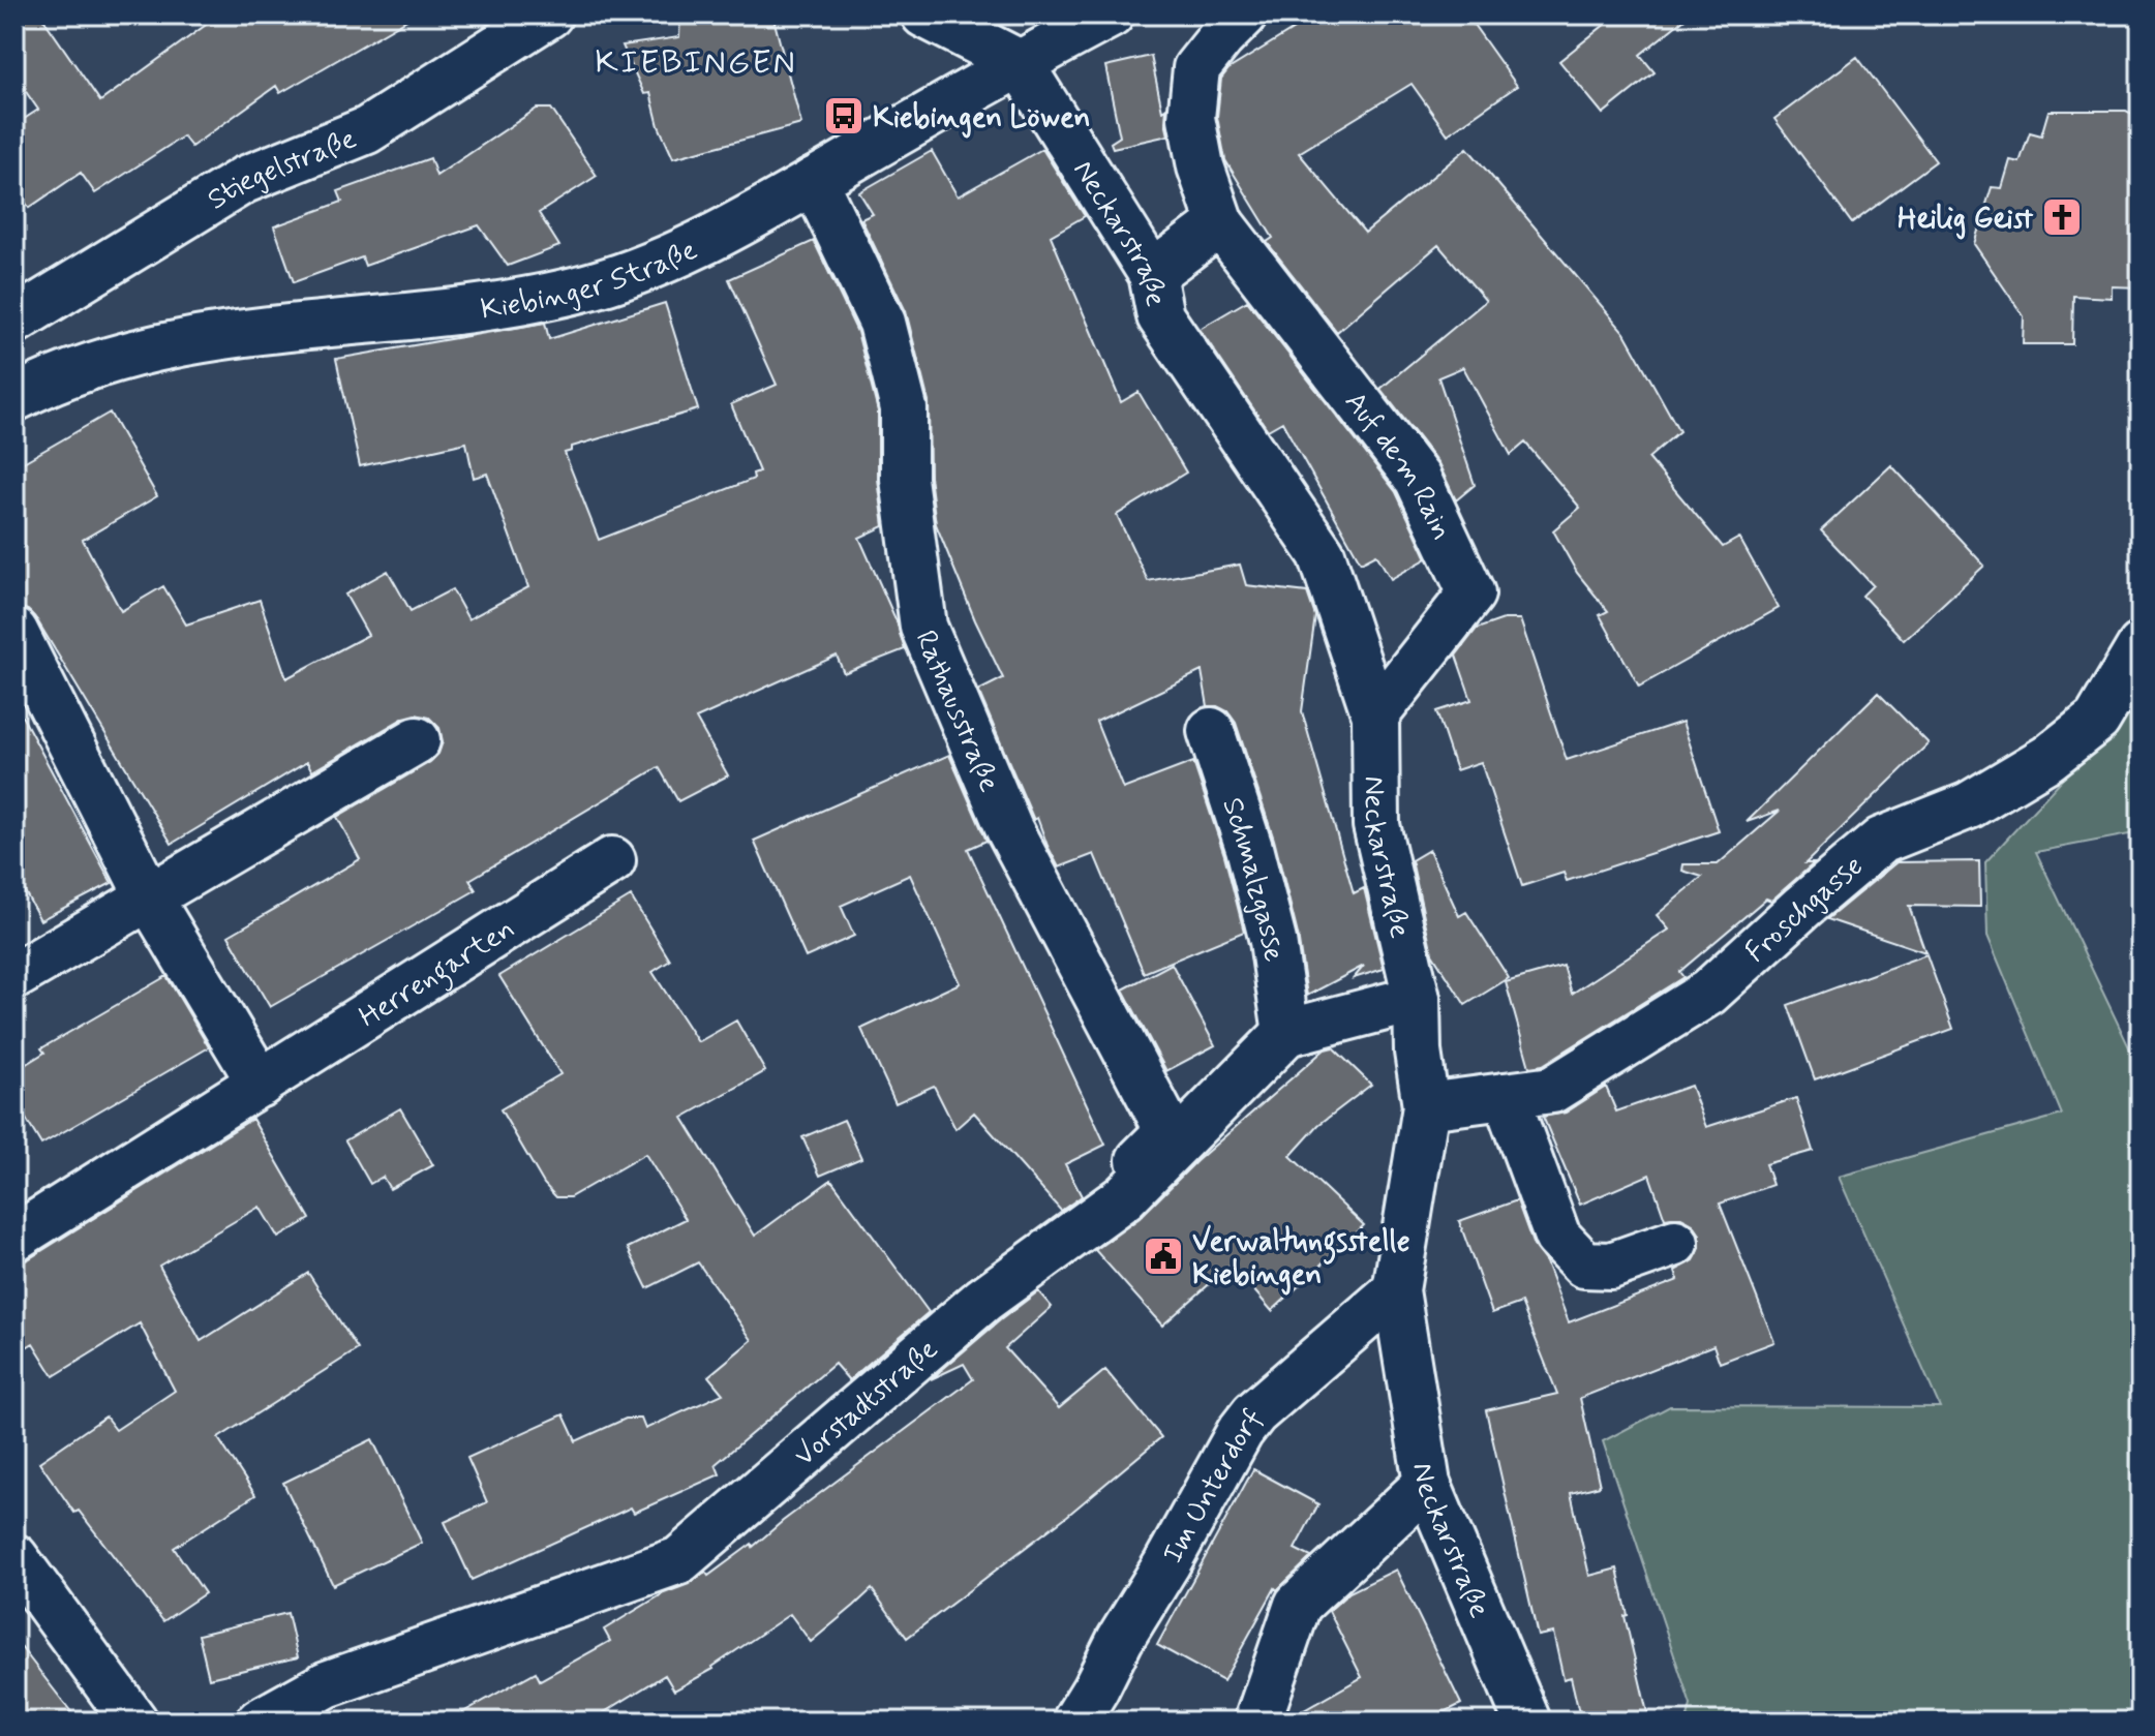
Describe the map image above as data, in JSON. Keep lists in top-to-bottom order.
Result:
{
  "streets": {
    "street": [
      "Stiegelstraße",
      "Neckarstraße",
      "Kiebinger Straße",
      "Auf dem Rain",
      "Rathausstraße",
      "Schmalzgasse",
      "Froschgasse",
      "Herrengarten",
      "Vorstadtstraße",
      "Im Unterdorf"
    ]
  },
  "crossings": [
    ["Neckarstraße", "Kiebinger Straße"],
    ["Neckarstraße", "Auf dem Rain"],
    ["Neckarstraße", "Froschgasse"],
    ["Neckarstraße", "Im Unterdorf"],
    ["Kiebinger Straße", "Rathausstraße"],
    ["Rathausstraße", "Vorstadtstraße"],
    ["Schmalzgasse", "Vorstadtstraße"]
  ],
  "districts": ["KIEBINGEN"],
  "places": {
    "bus stop": ["Kiebingen Löwen"],
    "church": ["Heilig Geist"],
    "public building": ["Verwaltungsstelle Kiebingen"]
  }
}
